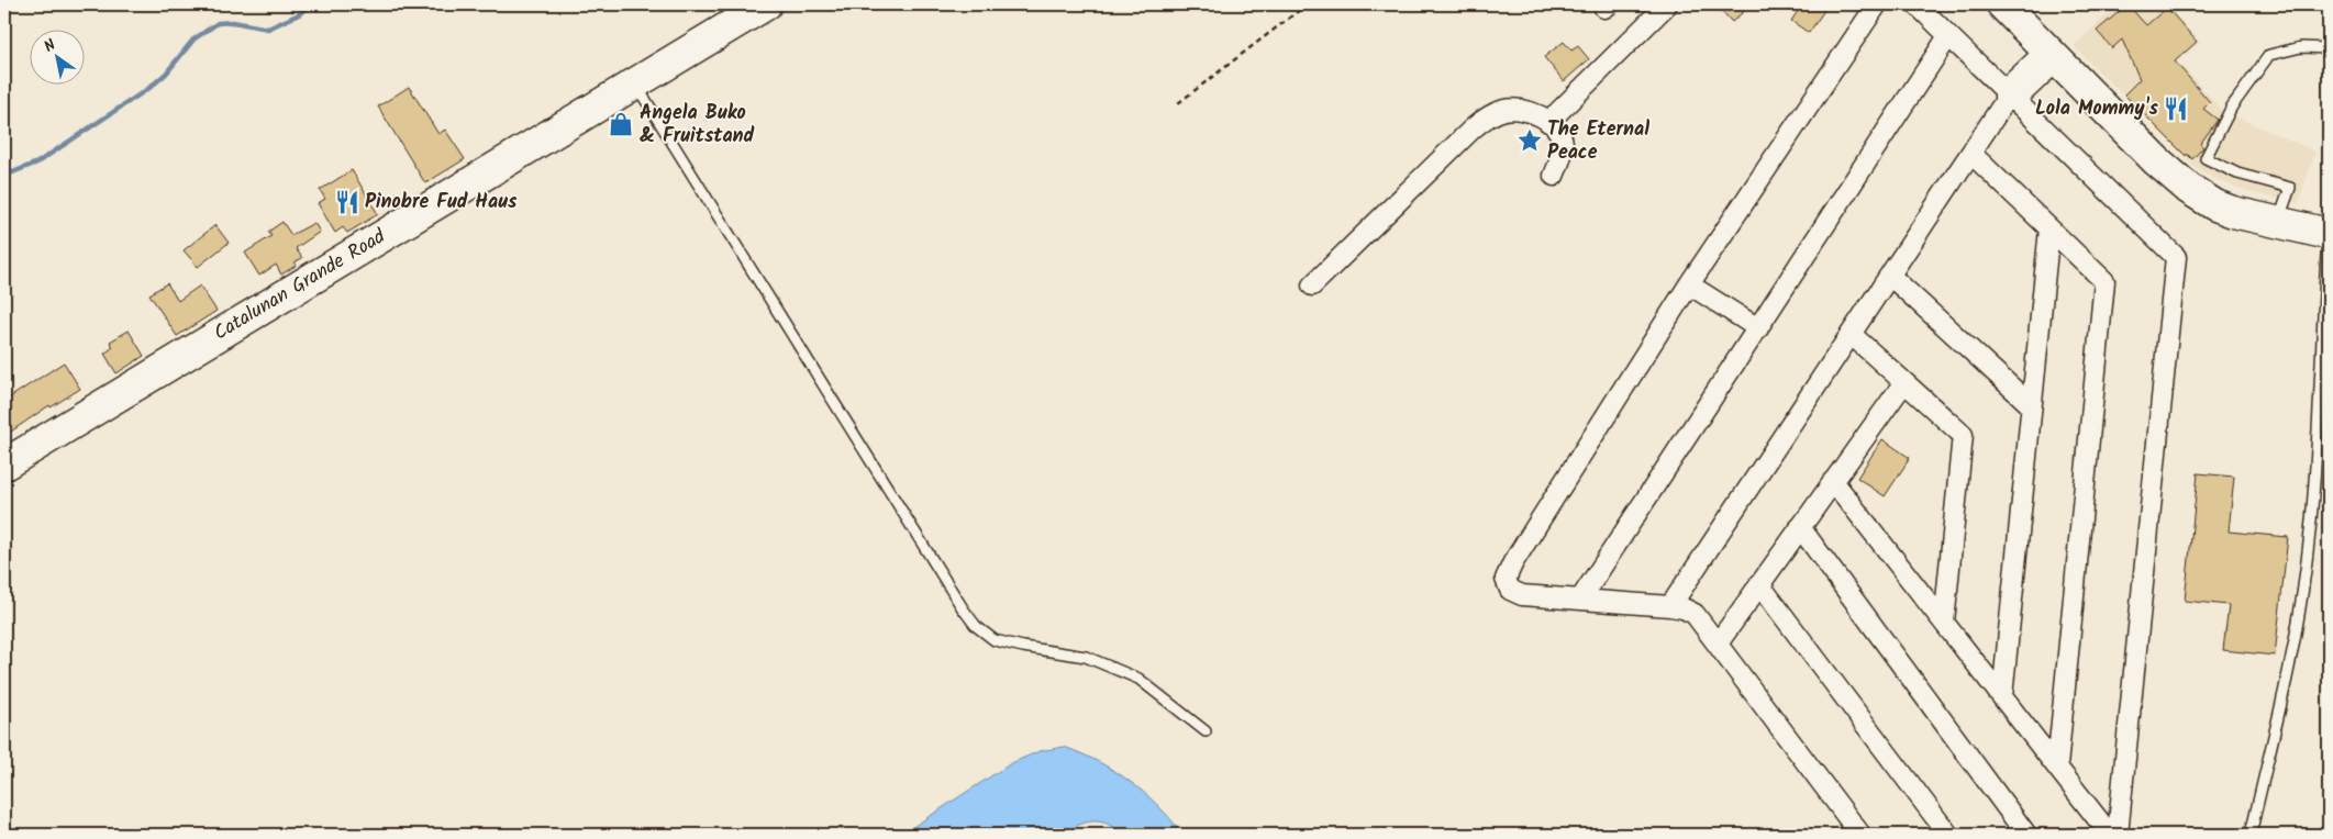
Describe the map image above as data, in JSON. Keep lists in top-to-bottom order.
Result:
{
  "streets": {
    "main road": ["Catalunan Grande Road"]
  },
  "places": {
    "restaurant": ["Lola Mommy's", "Pinobre Fud Haus"],
    "shop": ["Angela Buko & Fruitstand"],
    "place": ["The Eternal Peace"]
  },
  "north": "top left"
}
